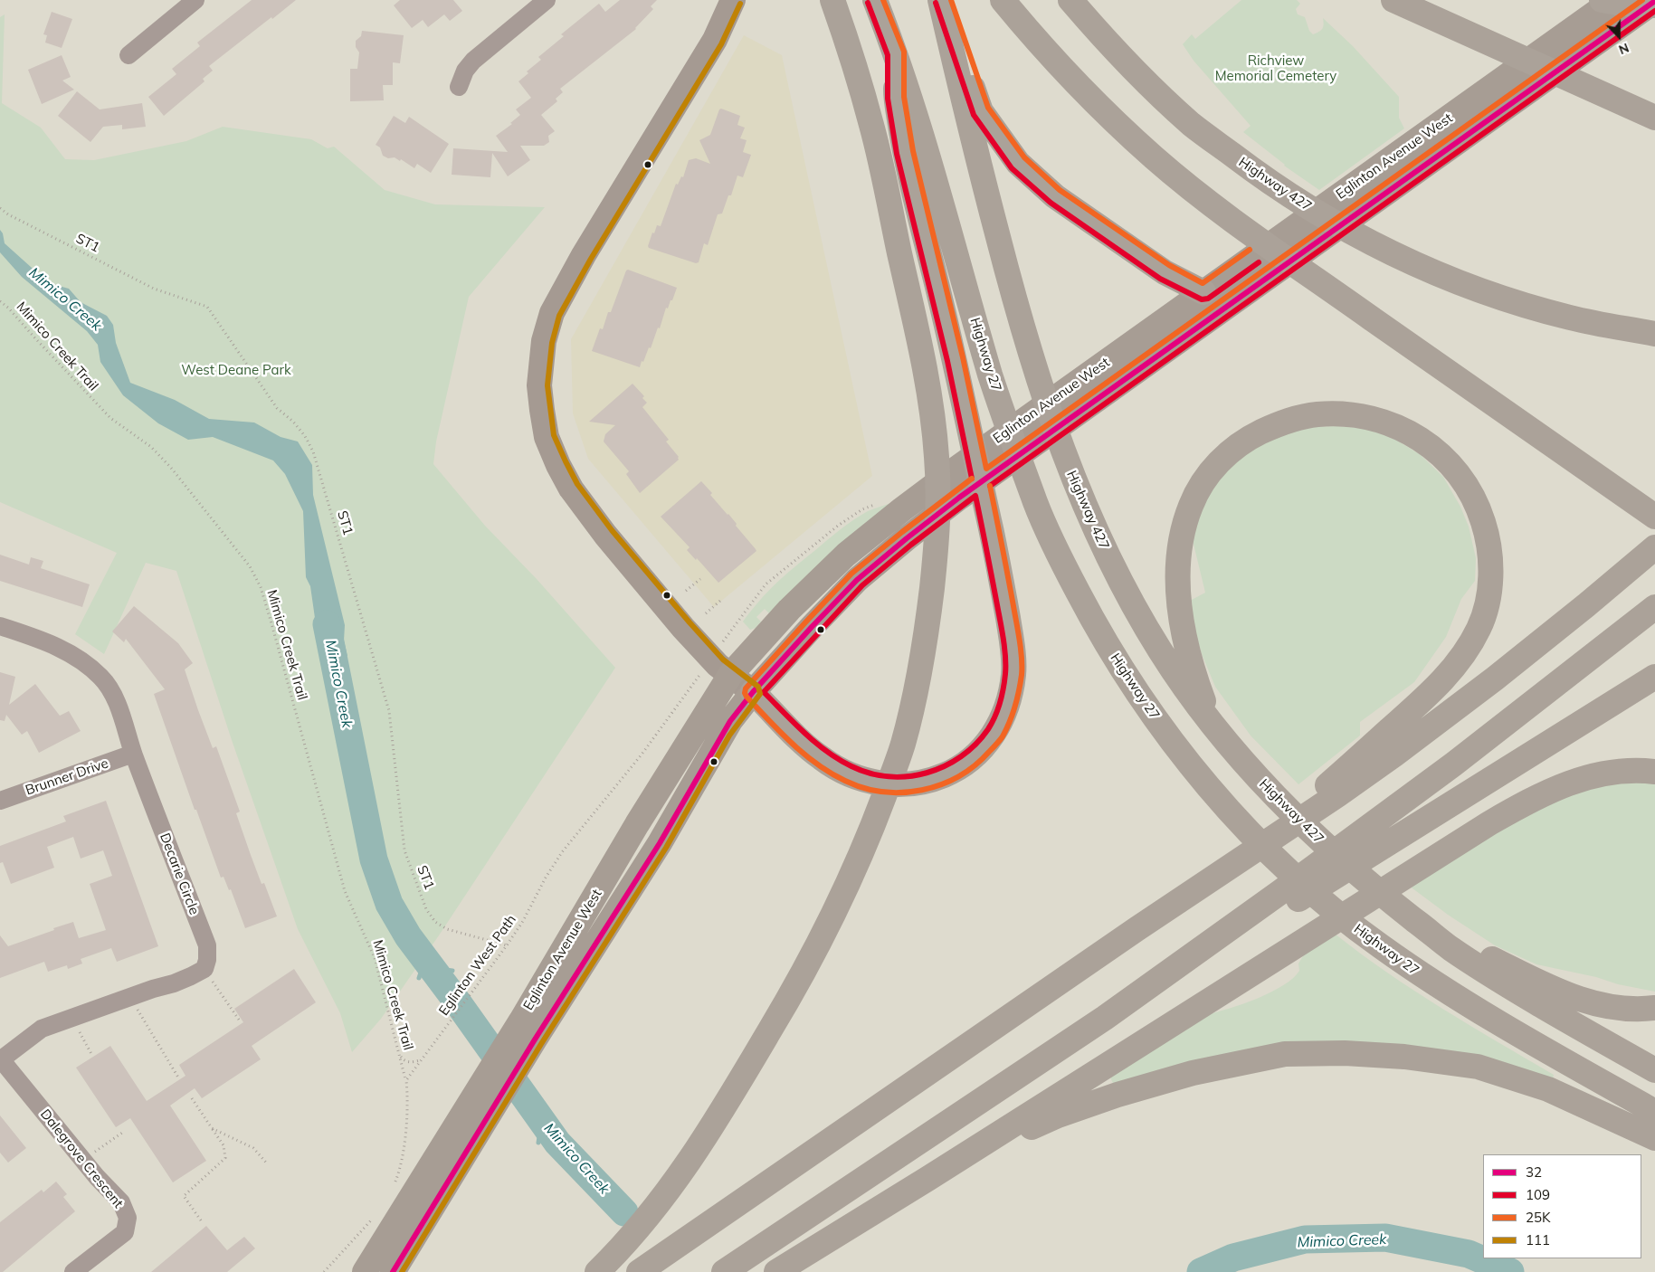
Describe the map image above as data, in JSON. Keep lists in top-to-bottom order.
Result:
{
  "streets": {
    "highway": ["Highway 427", "Highway 27"],
    "main road": ["Eglinton Avenue West"],
    "street": ["Brunner Drive", "Decarie Circle", "Dalegrove Crescent"],
    "path": ["ST1", "Mimico Creek Trail", "Eglinton West Path"]
  },
  "crossings": [
    ["ST1", "Eglinton West Path"],
    ["Mimico Creek Trail", "Eglinton West Path"],
    ["Brunner Drive", "Decarie Circle"]
  ],
  "water": ["Mimico Creek"],
  "parks": ["Richview Memorial Cemetery", "West Deane Park"],
  "lines": [
    "transit line 25K",
    "transit line 32",
    "transit line 109",
    "transit line 111"
  ],
  "legend": [
    "32",
    "109",
    "25K",
    "111"
  ],
  "north": "bottom"
}
